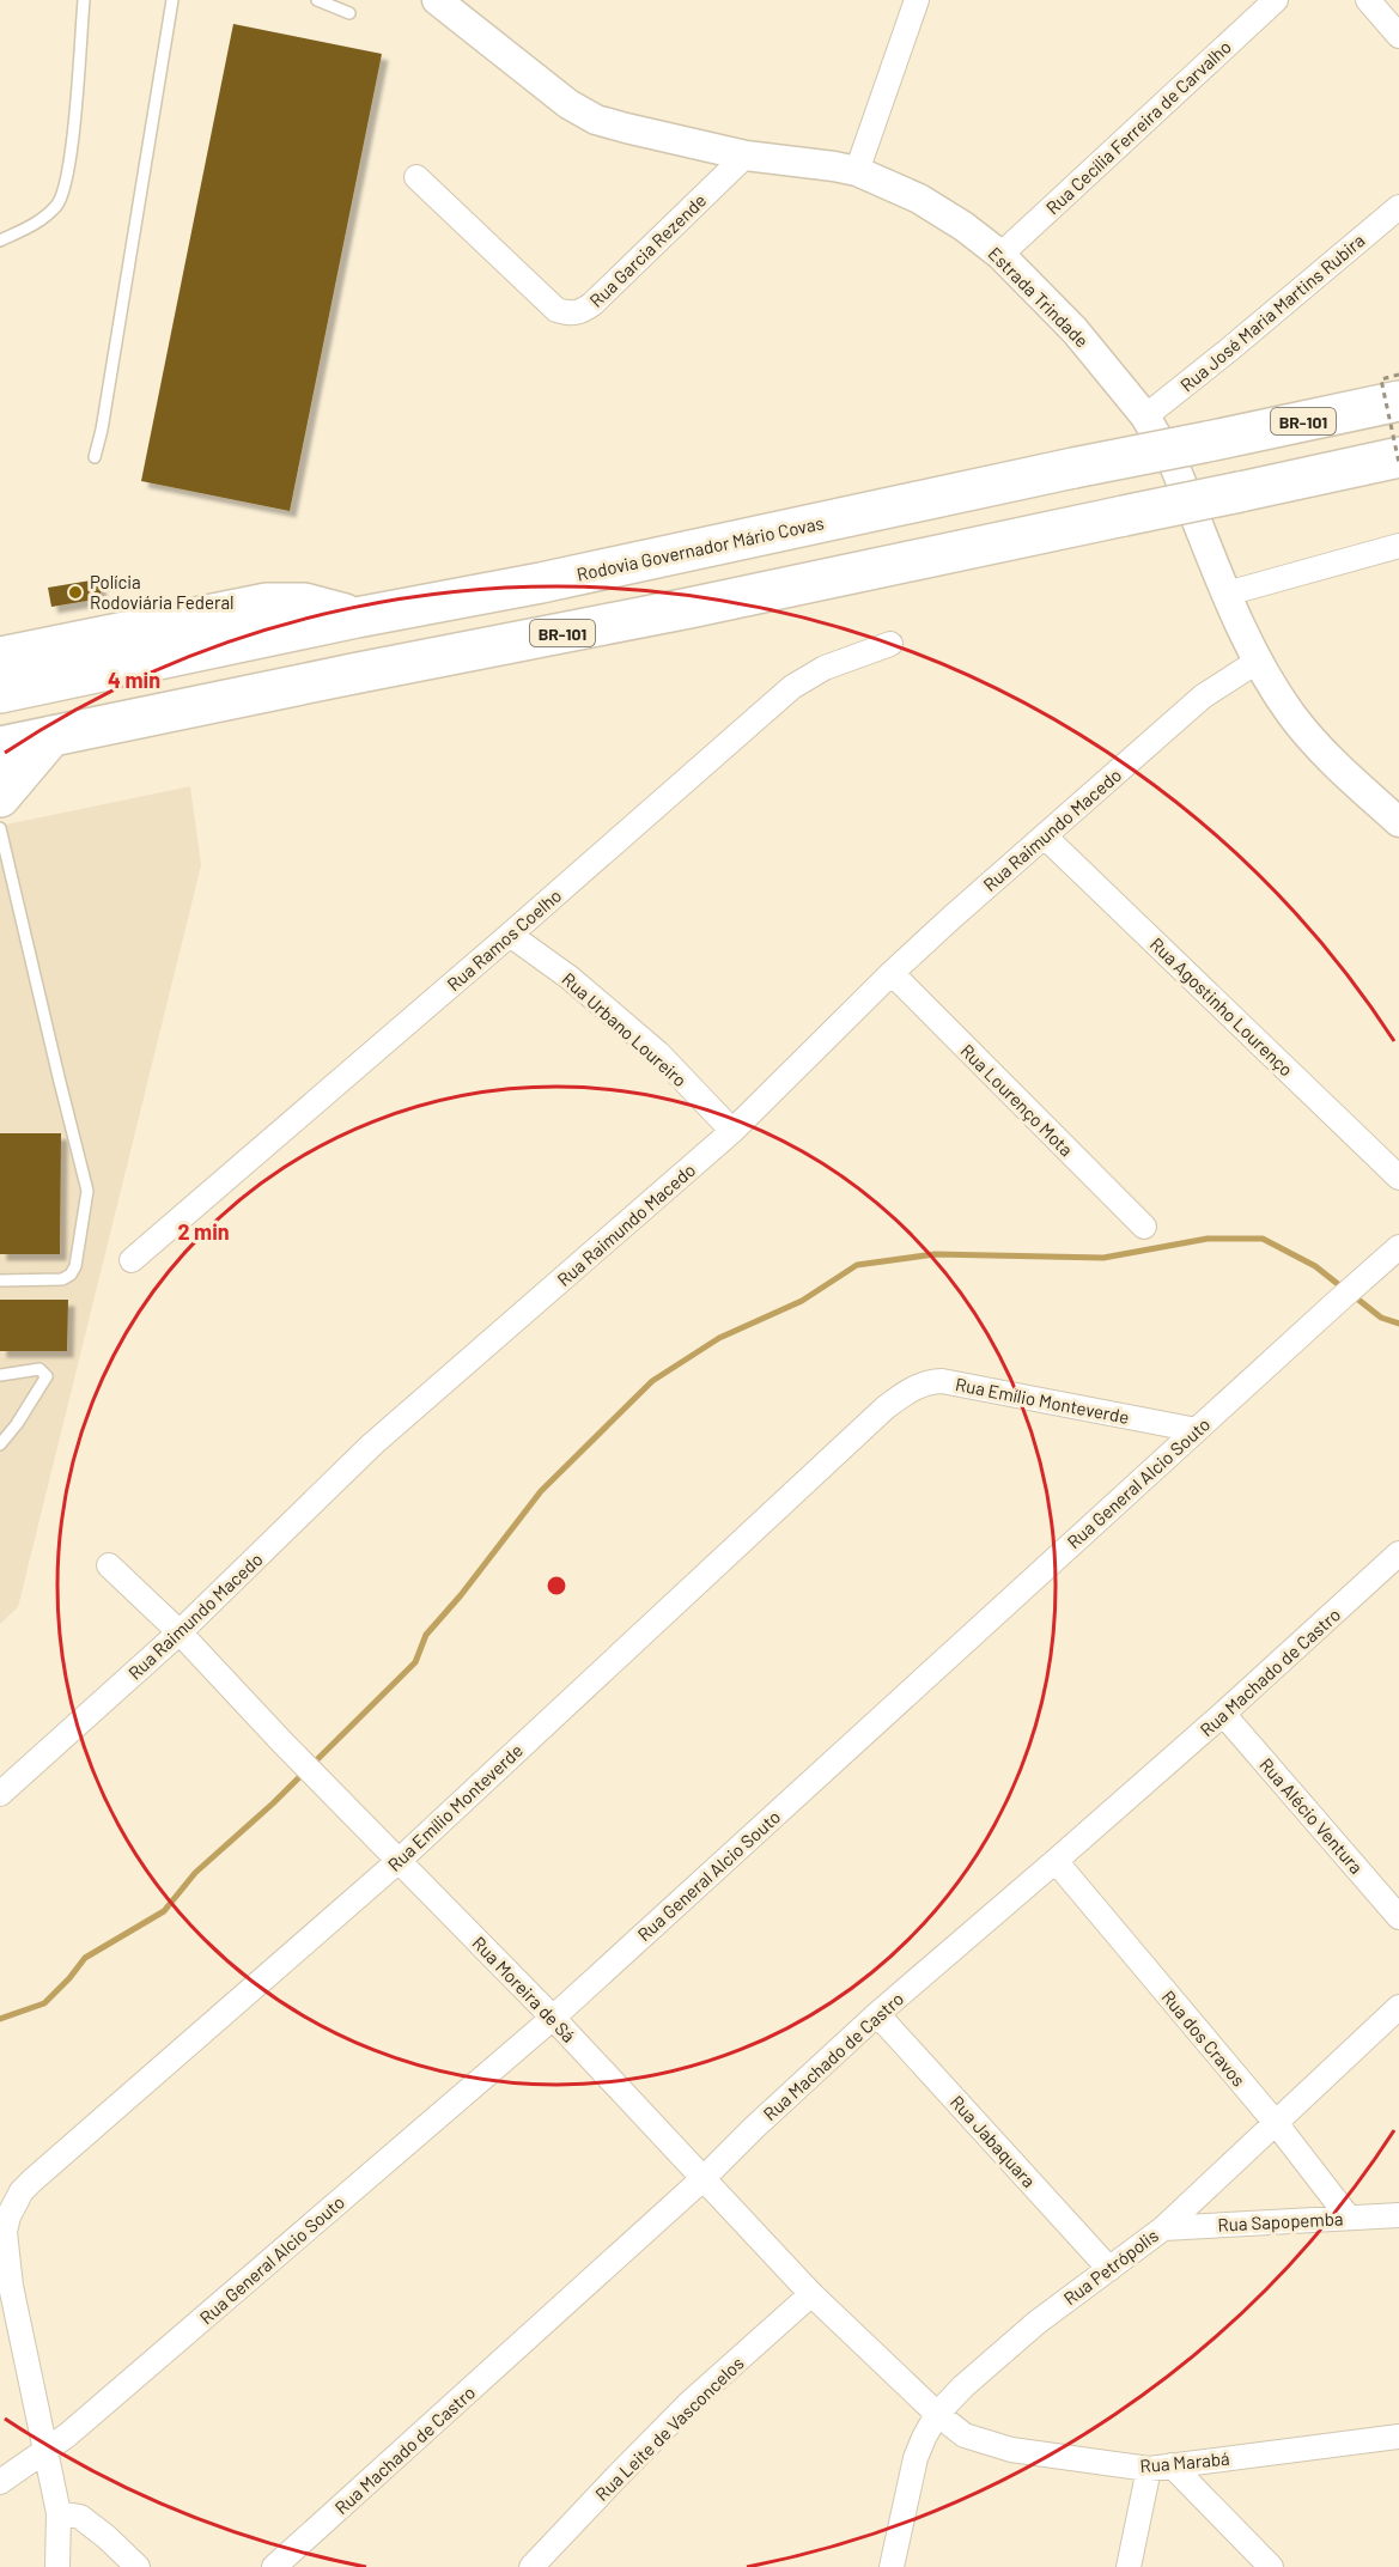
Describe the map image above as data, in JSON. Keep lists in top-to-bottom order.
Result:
{
  "streets": {
    "highway": ["BR-101", "Rodovia Governador Mário Covas"],
    "street": [
      "Rua Cecília Ferreira de Carvalho",
      "Rua Garcia Rezende",
      "Estrada Trindade",
      "Rua José Maria Martins Rubira",
      "Rua Raimundo Macedo",
      "Rua Ramos Coelho",
      "Rua Agostinho Lourenço",
      "Rua Urbano Loureiro",
      "Rua Lourenço Mota",
      "Rua Emílio Monteverde",
      "Rua General Alcio Souto",
      "Rua Machado de Castro",
      "Rua Alécio Ventura",
      "Rua Moreira de Sá",
      "Rua dos Cravos",
      "Rua Jabaquara",
      "Rua Sapopemba",
      "Rua Petrópolis",
      "Rua Leite de Vasconcelos",
      "Rua Marabá"
    ]
  },
  "crossings": [
    ["Rua Cecília Ferreira de Carvalho", "Estrada Trindade"],
    ["Rua Garcia Rezende", "Estrada Trindade"],
    ["Estrada Trindade", "Rua José Maria Martins Rubira"],
    ["Estrada Trindade", "Rua Raimundo Macedo"],
    ["Rua Raimundo Macedo", "Rua Agostinho Lourenço"],
    ["Rua Raimundo Macedo", "Rua Urbano Loureiro"],
    ["Rua Raimundo Macedo", "Rua Lourenço Mota"],
    ["Rua Raimundo Macedo", "Rua Moreira de Sá"],
    ["Rua Ramos Coelho", "Rua Urbano Loureiro"],
    ["Rua Emílio Monteverde", "Rua General Alcio Souto"],
    ["Rua Emílio Monteverde", "Rua Moreira de Sá"],
    ["Rua General Alcio Souto", "Rua Moreira de Sá"],
    ["Rua Machado de Castro", "Rua Alécio Ventura"],
    ["Rua Machado de Castro", "Rua Moreira de Sá"],
    ["Rua Machado de Castro", "Rua dos Cravos"],
    ["Rua Machado de Castro", "Rua Jabaquara"],
    ["Rua Moreira de Sá", "Rua Petrópolis"],
    ["Rua Moreira de Sá", "Rua Leite de Vasconcelos"],
    ["Rua Moreira de Sá", "Rua Marabá"],
    ["Rua dos Cravos", "Rua Sapopemba"],
    ["Rua dos Cravos", "Rua Petrópolis"],
    ["Rua Jabaquara", "Rua Petrópolis"],
    ["Rua Sapopemba", "Rua Petrópolis"],
    ["Rua Petrópolis", "Rua Marabá"]
  ],
  "places": ["Polícia Rodoviária Federal"],
  "rings": ["4 min", "2 min"]
}
